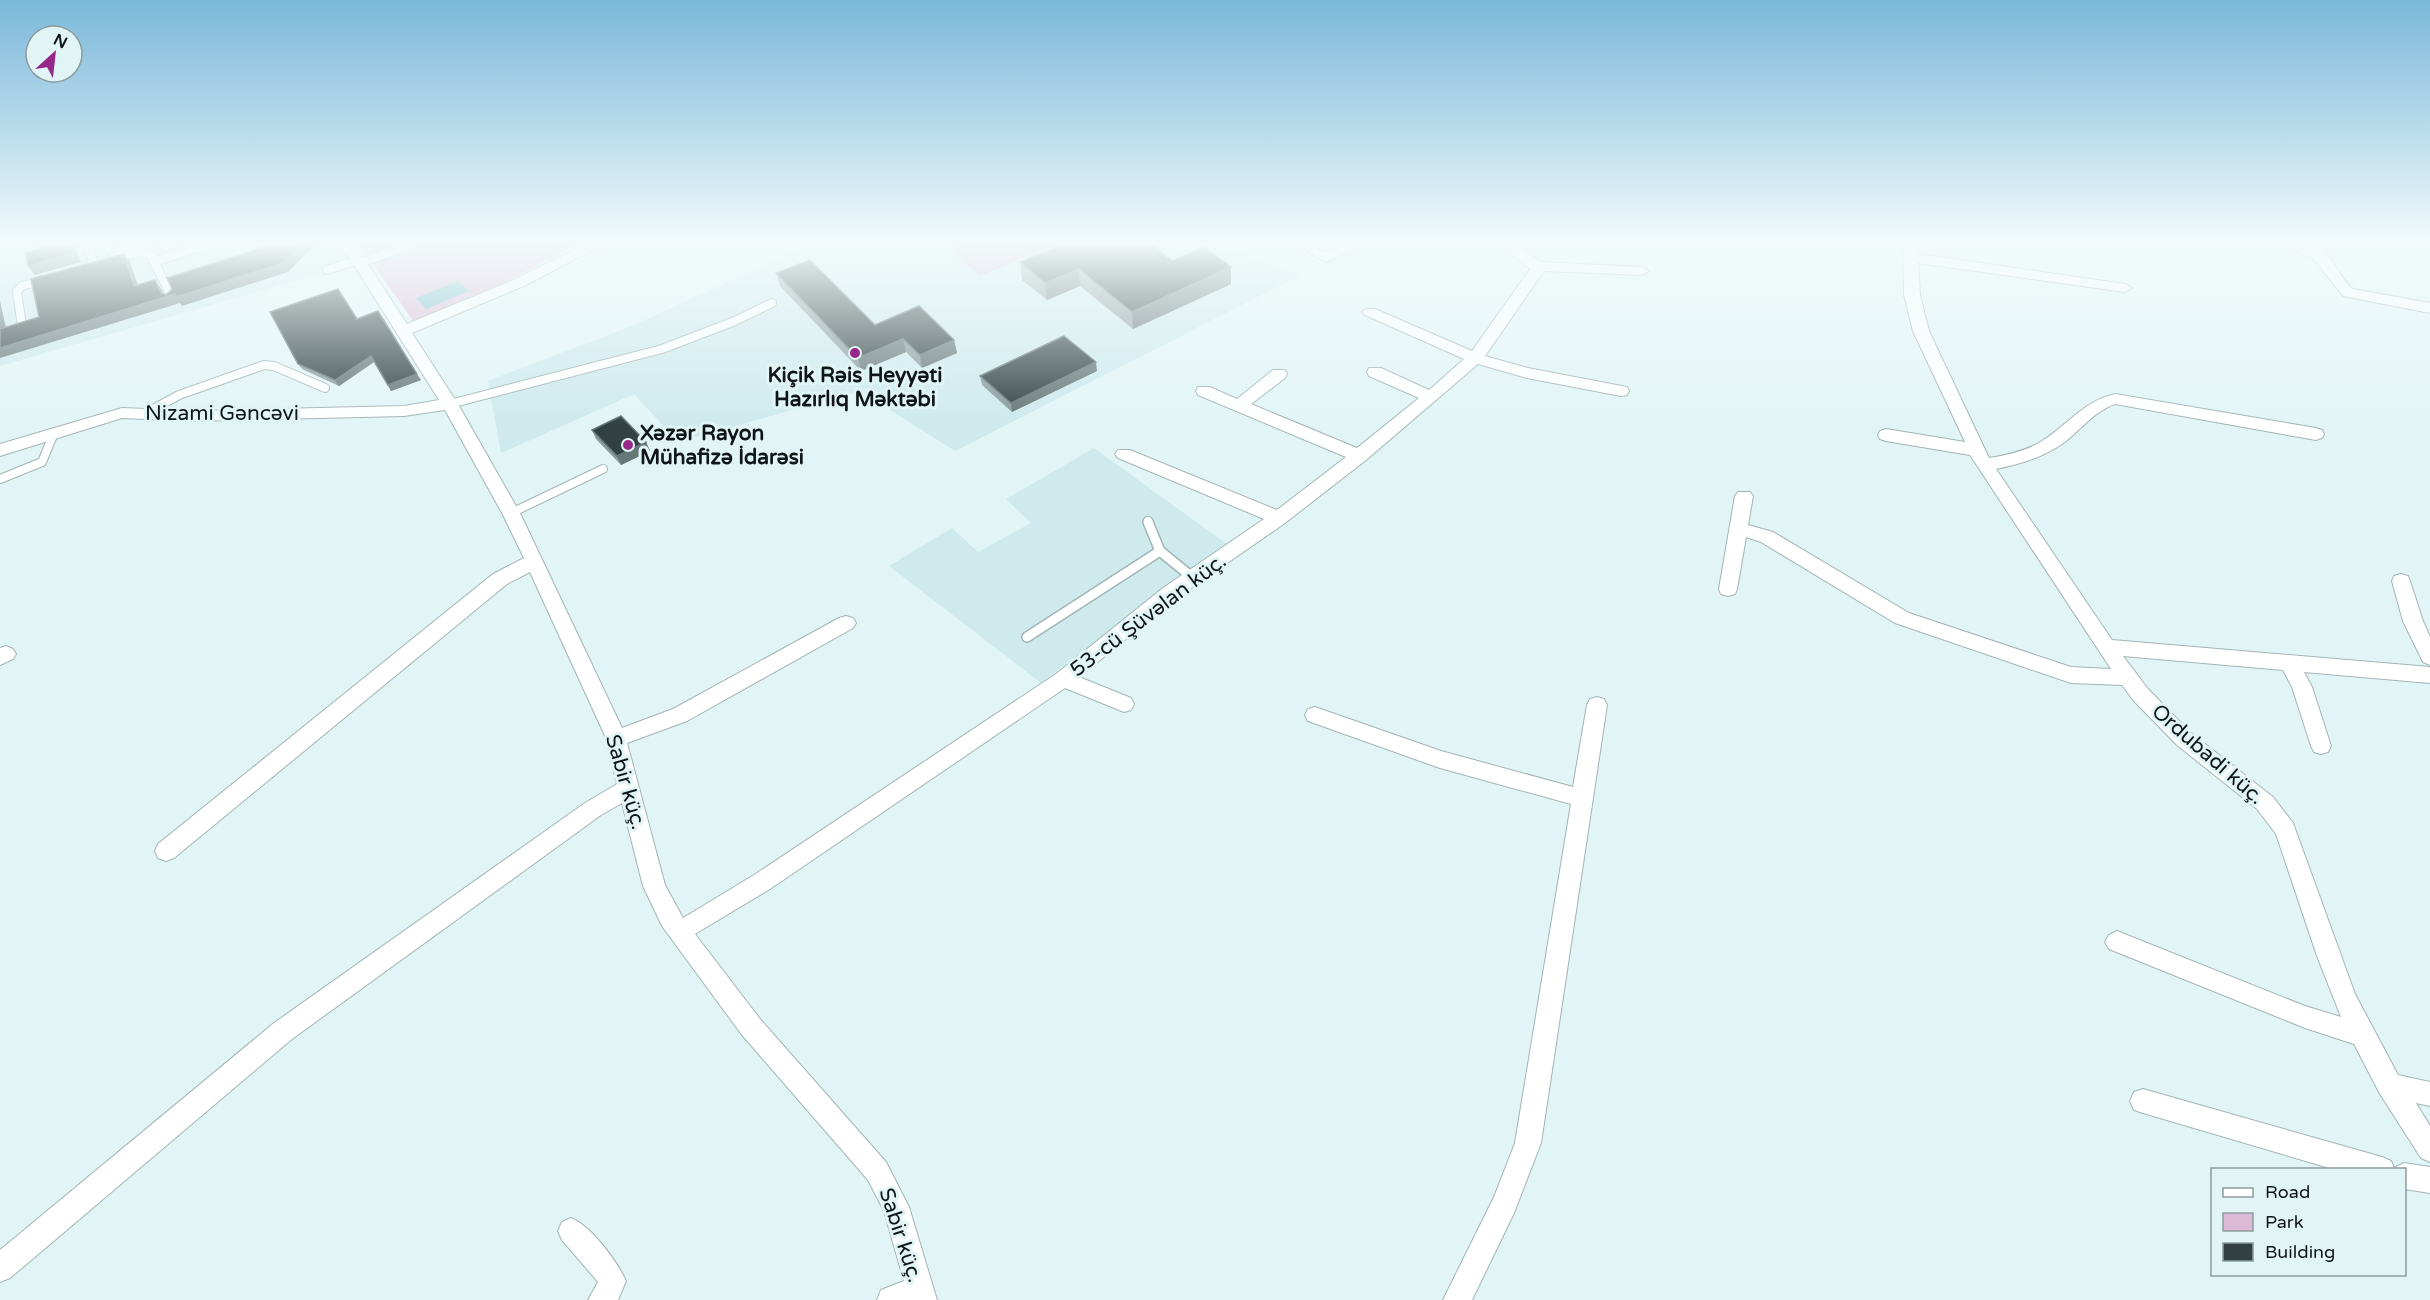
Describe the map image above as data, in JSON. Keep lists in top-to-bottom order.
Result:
{
  "streets": {
    "street": [
      "Nizami Gəncəvi",
      "53-cü Şüvəlan küç.",
      "Ordubadi küç.",
      "Sabir küç."
    ]
  },
  "crossings": [
    ["Nizami Gəncəvi", "Sabir küç."],
    ["53-cü Şüvəlan küç.", "Sabir küç."]
  ],
  "places": ["Kiçik Rəis Heyyəti Hazırlıq Məktəbi", "Xəzər Rayon Mühafizə İdarəsi"],
  "legend": ["Road", "Park", "Building"],
  "north": "top right"
}
